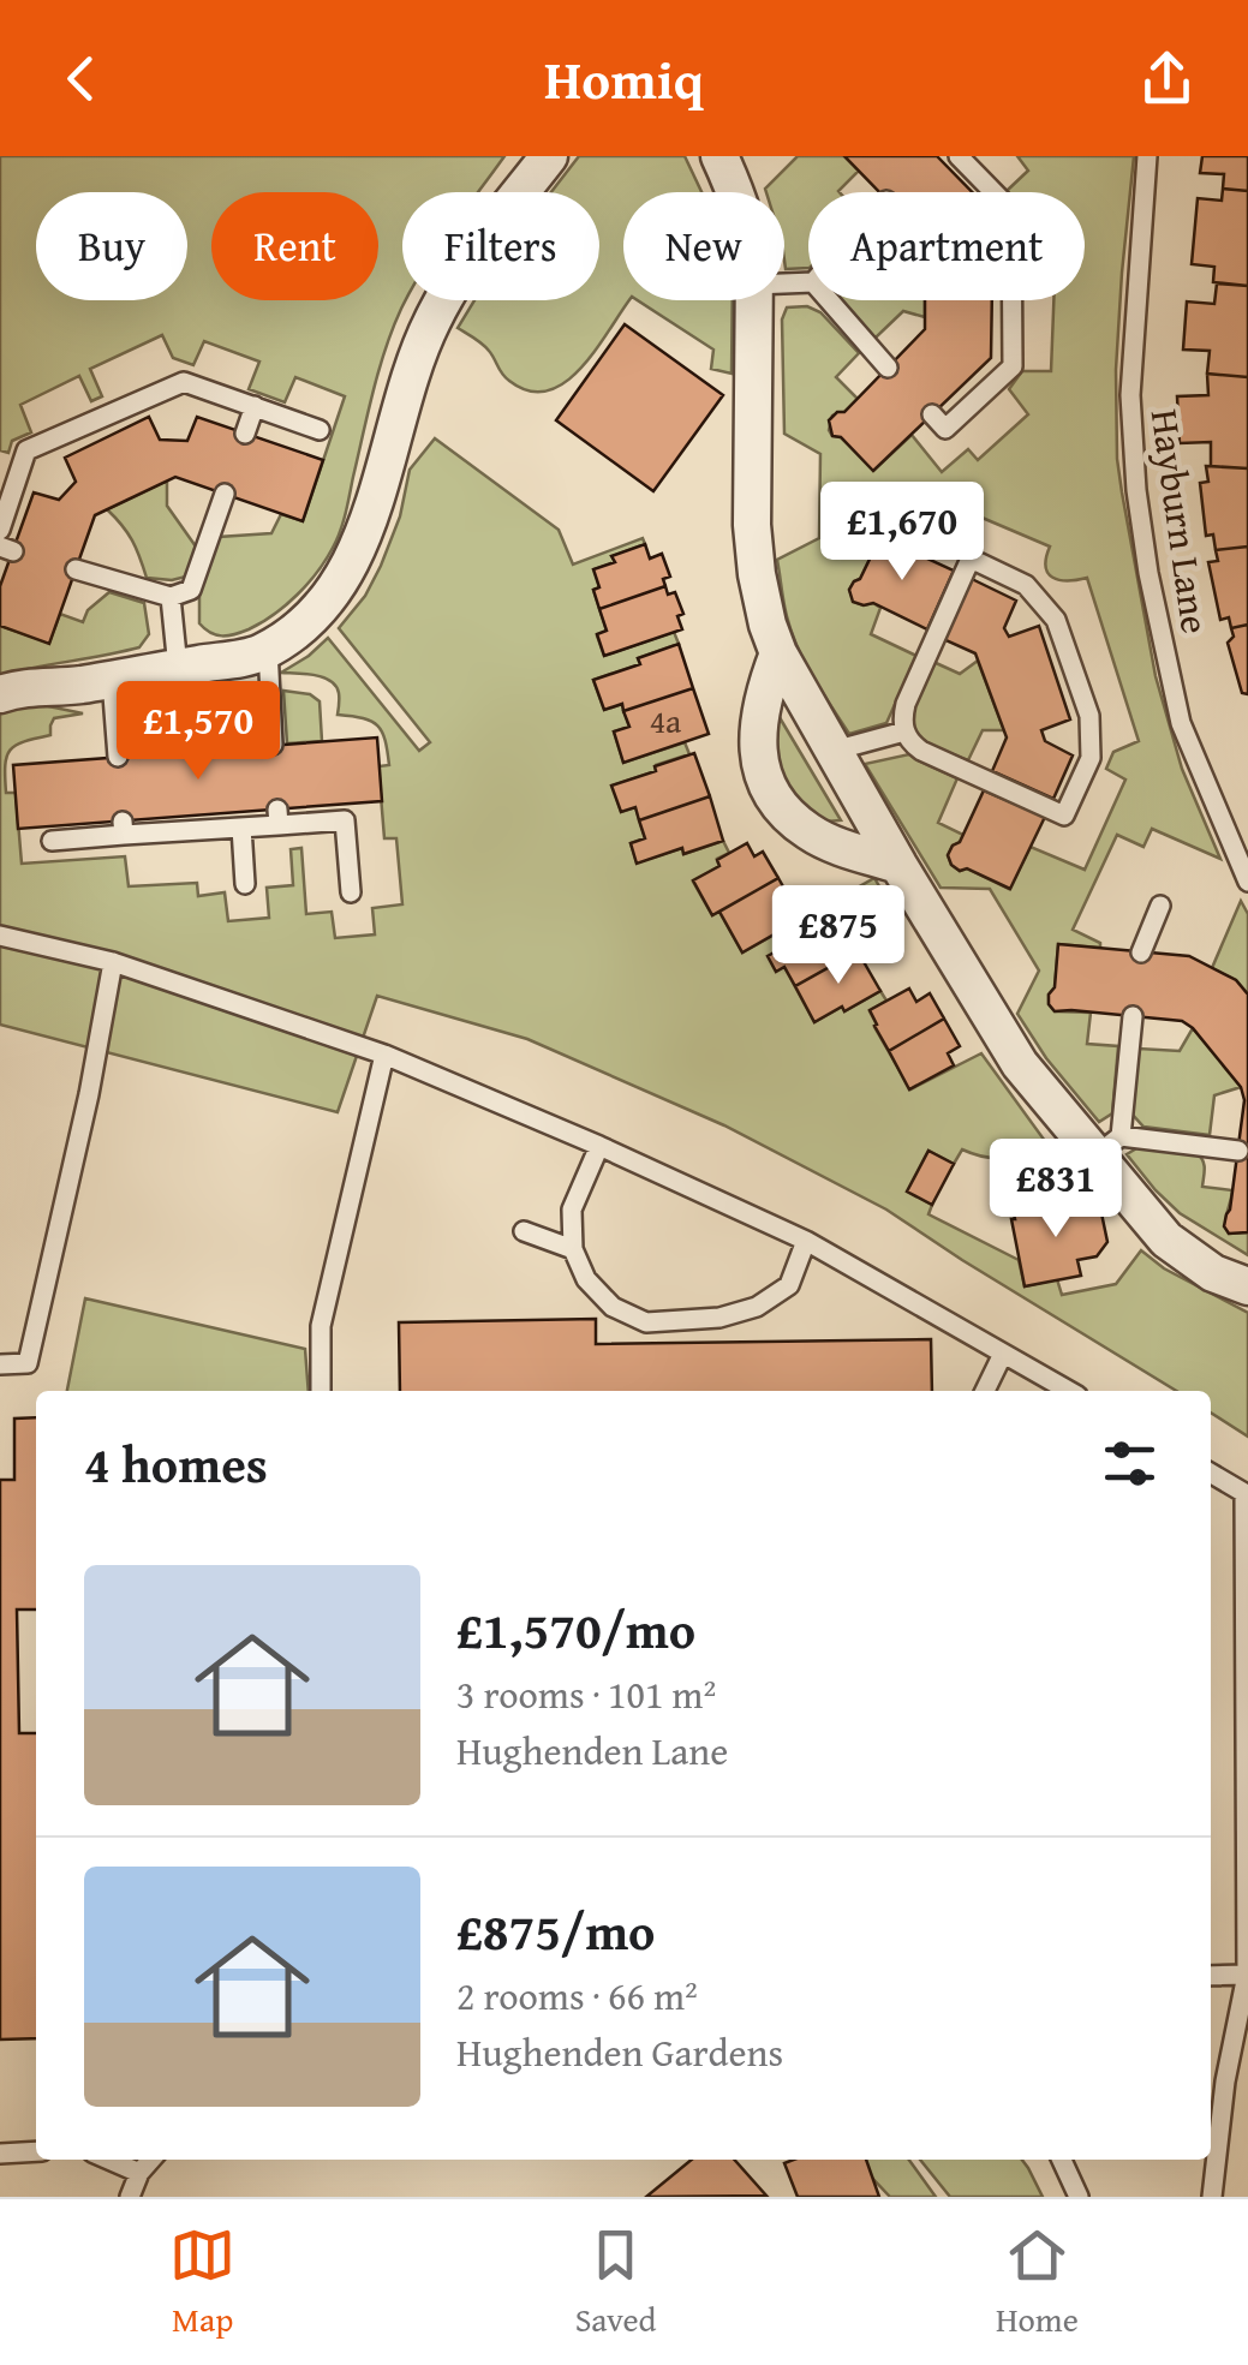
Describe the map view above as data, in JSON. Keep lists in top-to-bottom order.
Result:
{
  "streets": {
    "lane": ["Hayburn Lane"]
  },
  "house_numbers": ["4a"],
  "page": {
    "header": "Homiq",
    "chip": [
      "Buy",
      "Rent",
      "Filters",
      "New",
      "Apartment"
    ],
    "price": [
      "£1,670",
      "£1,570",
      "£875",
      "£831"
    ],
    "heading": "4 homes",
    "list": [
      {
        "name": "£1,570/mo",
        "note": "3 rooms · 101 m² · Hughenden Lane"
      },
      {
        "name": "£875/mo",
        "note": "2 rooms · 66 m² · Hughenden Gardens"
      }
    ],
    "tabs": ["Map", "Saved", "Home"]
  }
}
